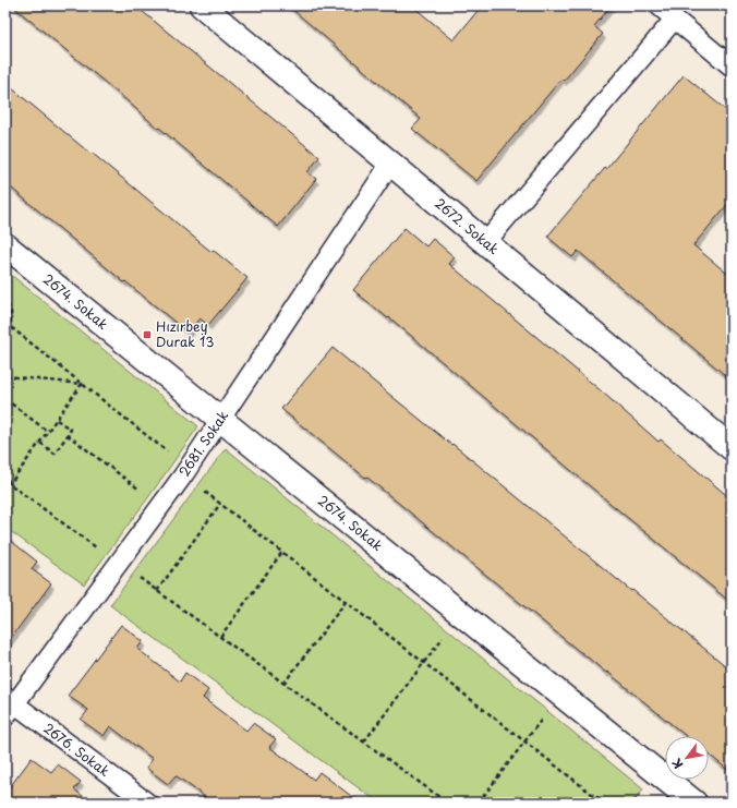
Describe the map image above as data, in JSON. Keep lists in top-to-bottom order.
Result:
{
  "streets": {
    "street": ["2672. Sokak", "2674. Sokak"],
    "lane": ["2681. Sokak", "2676. Sokak"]
  },
  "crossings": [
    ["2672. Sokak", "2681. Sokak"],
    ["2674. Sokak", "2681. Sokak"],
    ["2681. Sokak", "2676. Sokak"]
  ],
  "places": {
    "transit": ["Hızırbey Durak 13"]
  },
  "north": "bottom left"
}
